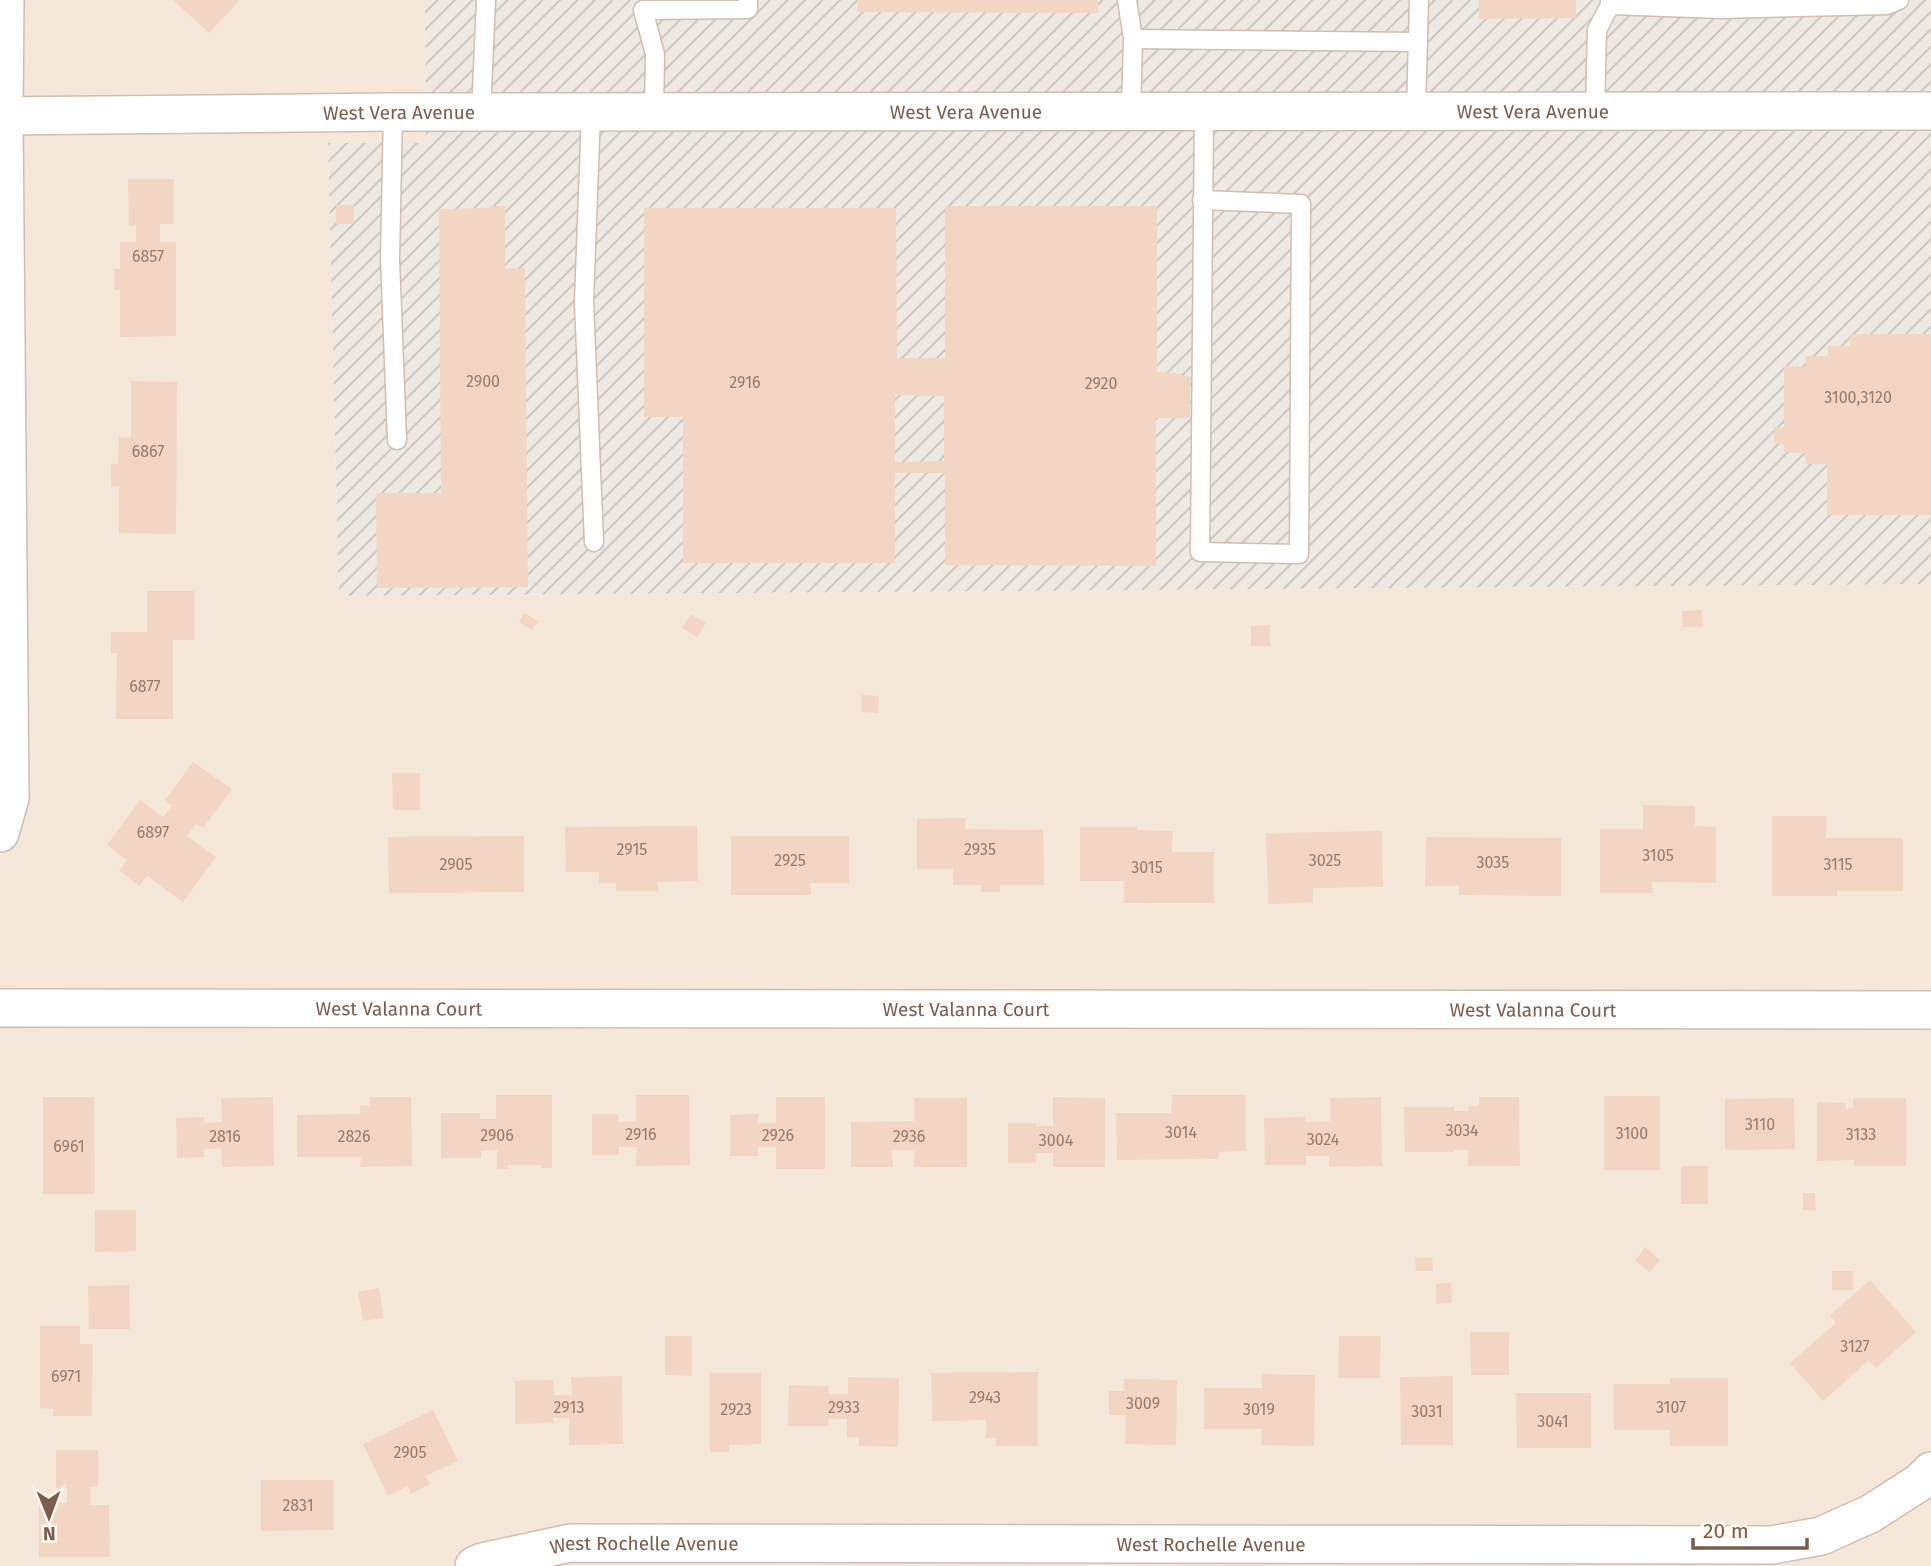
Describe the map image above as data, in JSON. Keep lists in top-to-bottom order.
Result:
{
  "streets": {
    "street": ["West Vera Avenue", "West Valanna Court", "West Rochelle Avenue"]
  },
  "house_numbers": [
    "6857",
    "2900",
    "2916",
    "2920",
    "3100,3120",
    "6867",
    "6877",
    "6897",
    "2915",
    "2935",
    "3105",
    "2925",
    "3025",
    "3035",
    "2905",
    "3115",
    "3015",
    "3110",
    "3034",
    "3014",
    "3100",
    "2916",
    "3133",
    "2906",
    "2926",
    "2816",
    "2826",
    "2936",
    "3024",
    "3004",
    "6961",
    "3127",
    "6971",
    "2943",
    "3009",
    "2913",
    "2933",
    "3107",
    "2923",
    "3019",
    "3031",
    "3041",
    "2905",
    "2831"
  ],
  "scale_bar": "20 m",
  "north": "bottom"
}
